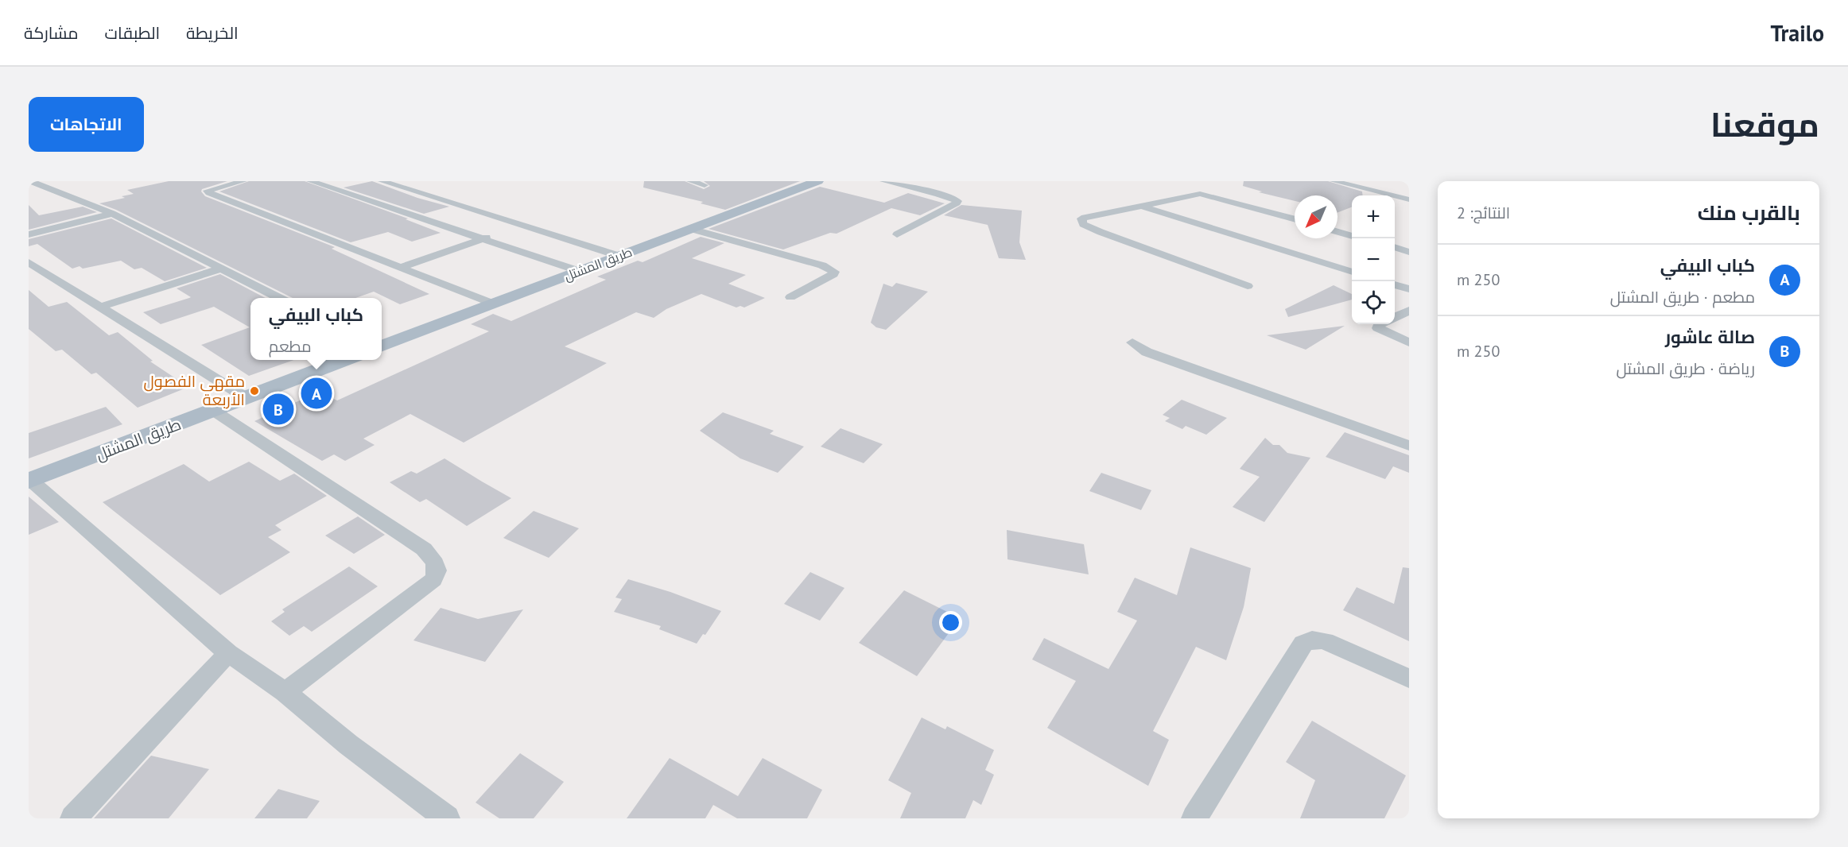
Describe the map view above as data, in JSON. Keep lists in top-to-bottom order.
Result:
{
  "streets": {
    "main road": ["طريق المشتل"]
  },
  "places": ["مقهى الفصول الأربعة"],
  "north": "bottom left",
  "page": {
    "header": "Trailo",
    "nav": ["الخريطة", "الطبقات", "مشاركة"],
    "title": "موقعنا",
    "buttons": "الاتجاهات",
    "heading": ["بالقرب منك", "النتائج: 2"],
    "map_buttons": ["+", "−"],
    "list": [
      {
        "mark": "A",
        "name": "كباب البيفي",
        "note": "مطعم · طريق المشتل",
        "value": "250 m"
      },
      {
        "mark": "B",
        "name": "صالة عاشور",
        "note": "رياضة · طريق المشتل",
        "value": "250 m"
      }
    ],
    "popup": ["كباب البيفي", "مطعم"],
    "pins": ["A", "B"]
  }
}
